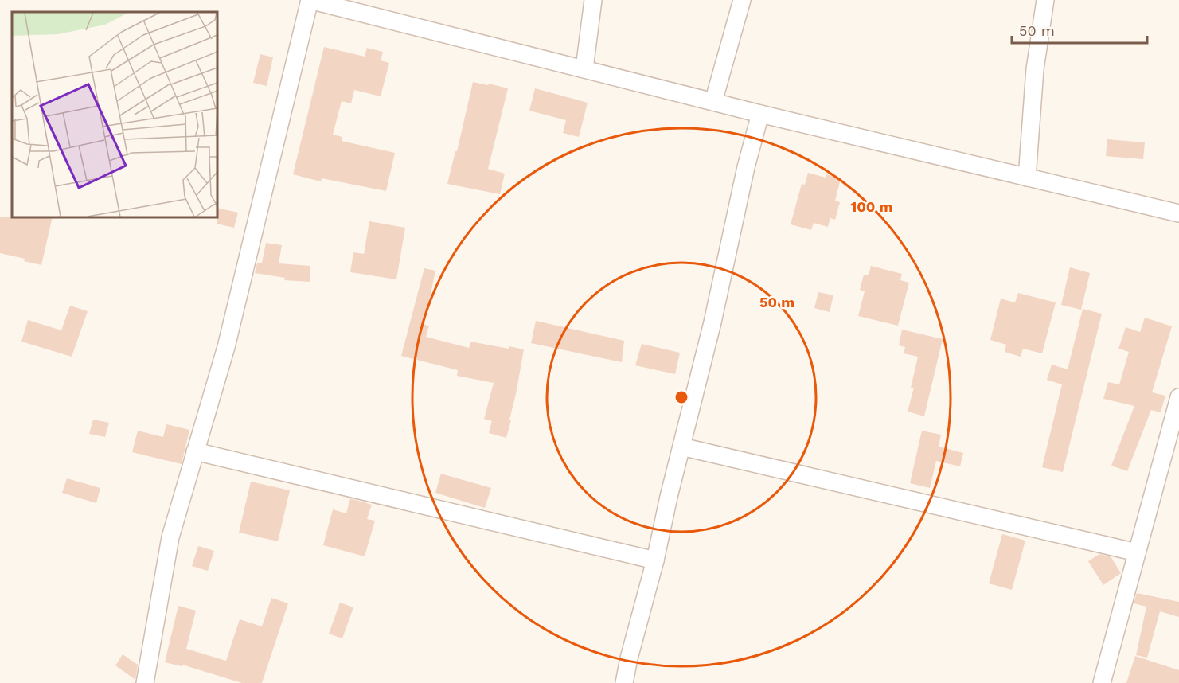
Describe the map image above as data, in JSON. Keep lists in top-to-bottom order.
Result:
{
  "scale_bar": "50 m",
  "rings": ["100 m", "50 m"]
}
